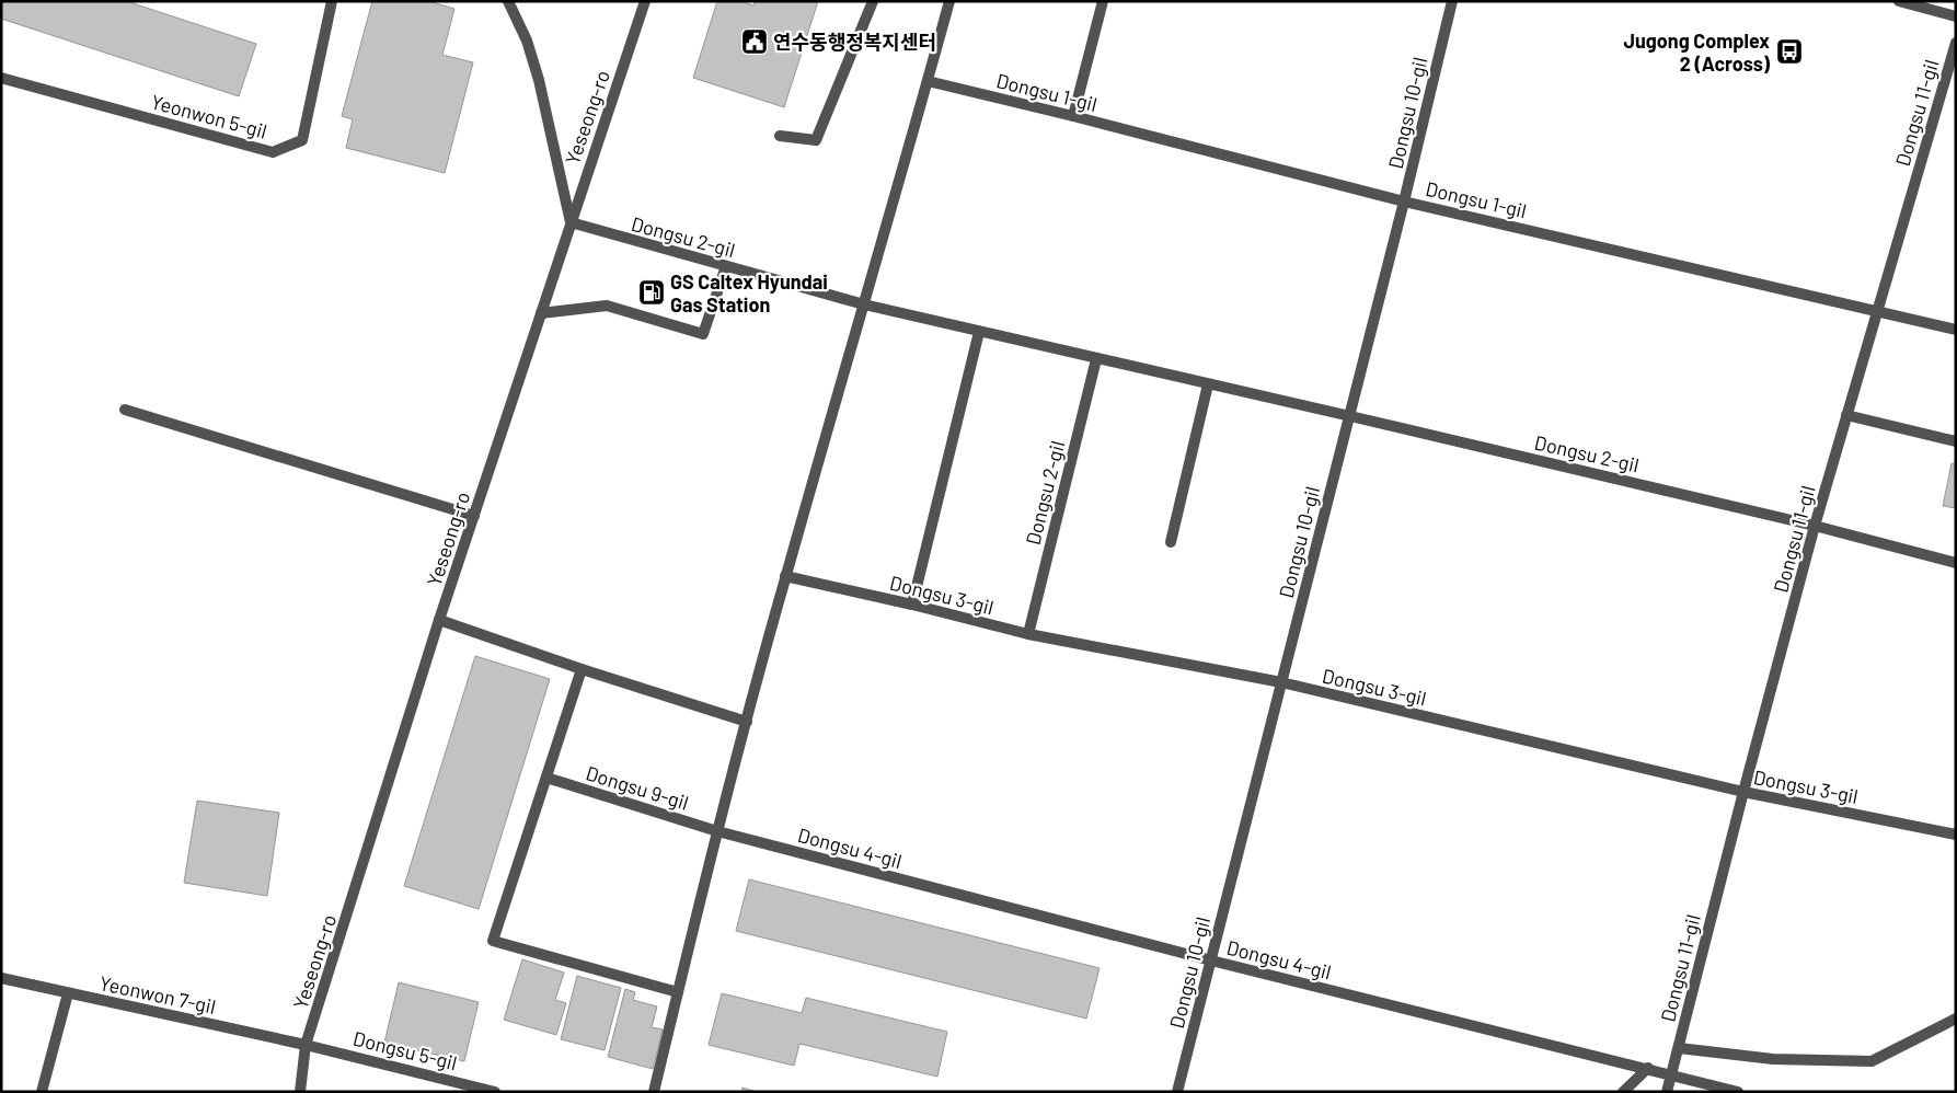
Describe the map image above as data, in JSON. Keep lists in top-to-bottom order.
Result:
{
  "streets": {
    "street": [
      "Dongsu 1-gil",
      "Dongsu 10-gil",
      "Dongsu 11-gil",
      "Yeonwon 5-gil",
      "Yeseong-ro",
      "Dongsu 2-gil",
      "Dongsu 3-gil",
      "Dongsu 9-gil",
      "Dongsu 4-gil",
      "Yeonwon 7-gil",
      "Dongsu 5-gil"
    ]
  },
  "crossings": [
    ["Dongsu 1-gil", "Dongsu 10-gil"],
    ["Dongsu 1-gil", "Dongsu 11-gil"],
    ["Dongsu 10-gil", "Dongsu 2-gil"],
    ["Dongsu 10-gil", "Dongsu 3-gil"],
    ["Dongsu 10-gil", "Dongsu 4-gil"],
    ["Dongsu 11-gil", "Dongsu 2-gil"],
    ["Dongsu 11-gil", "Dongsu 3-gil"],
    ["Dongsu 11-gil", "Dongsu 4-gil"],
    ["Yeseong-ro", "Dongsu 2-gil"],
    ["Yeseong-ro", "Yeonwon 7-gil"],
    ["Yeseong-ro", "Dongsu 5-gil"],
    ["Dongsu 2-gil", "Dongsu 3-gil"],
    ["Dongsu 9-gil", "Dongsu 4-gil"],
    ["Yeonwon 7-gil", "Dongsu 5-gil"]
  ],
  "places": {
    "public building": ["연수동행정복지센터"],
    "bus stop": ["Jugong Complex 2 (Across)"],
    "fuel station": ["GS Caltex Hyundai Gas Station"]
  }
}
